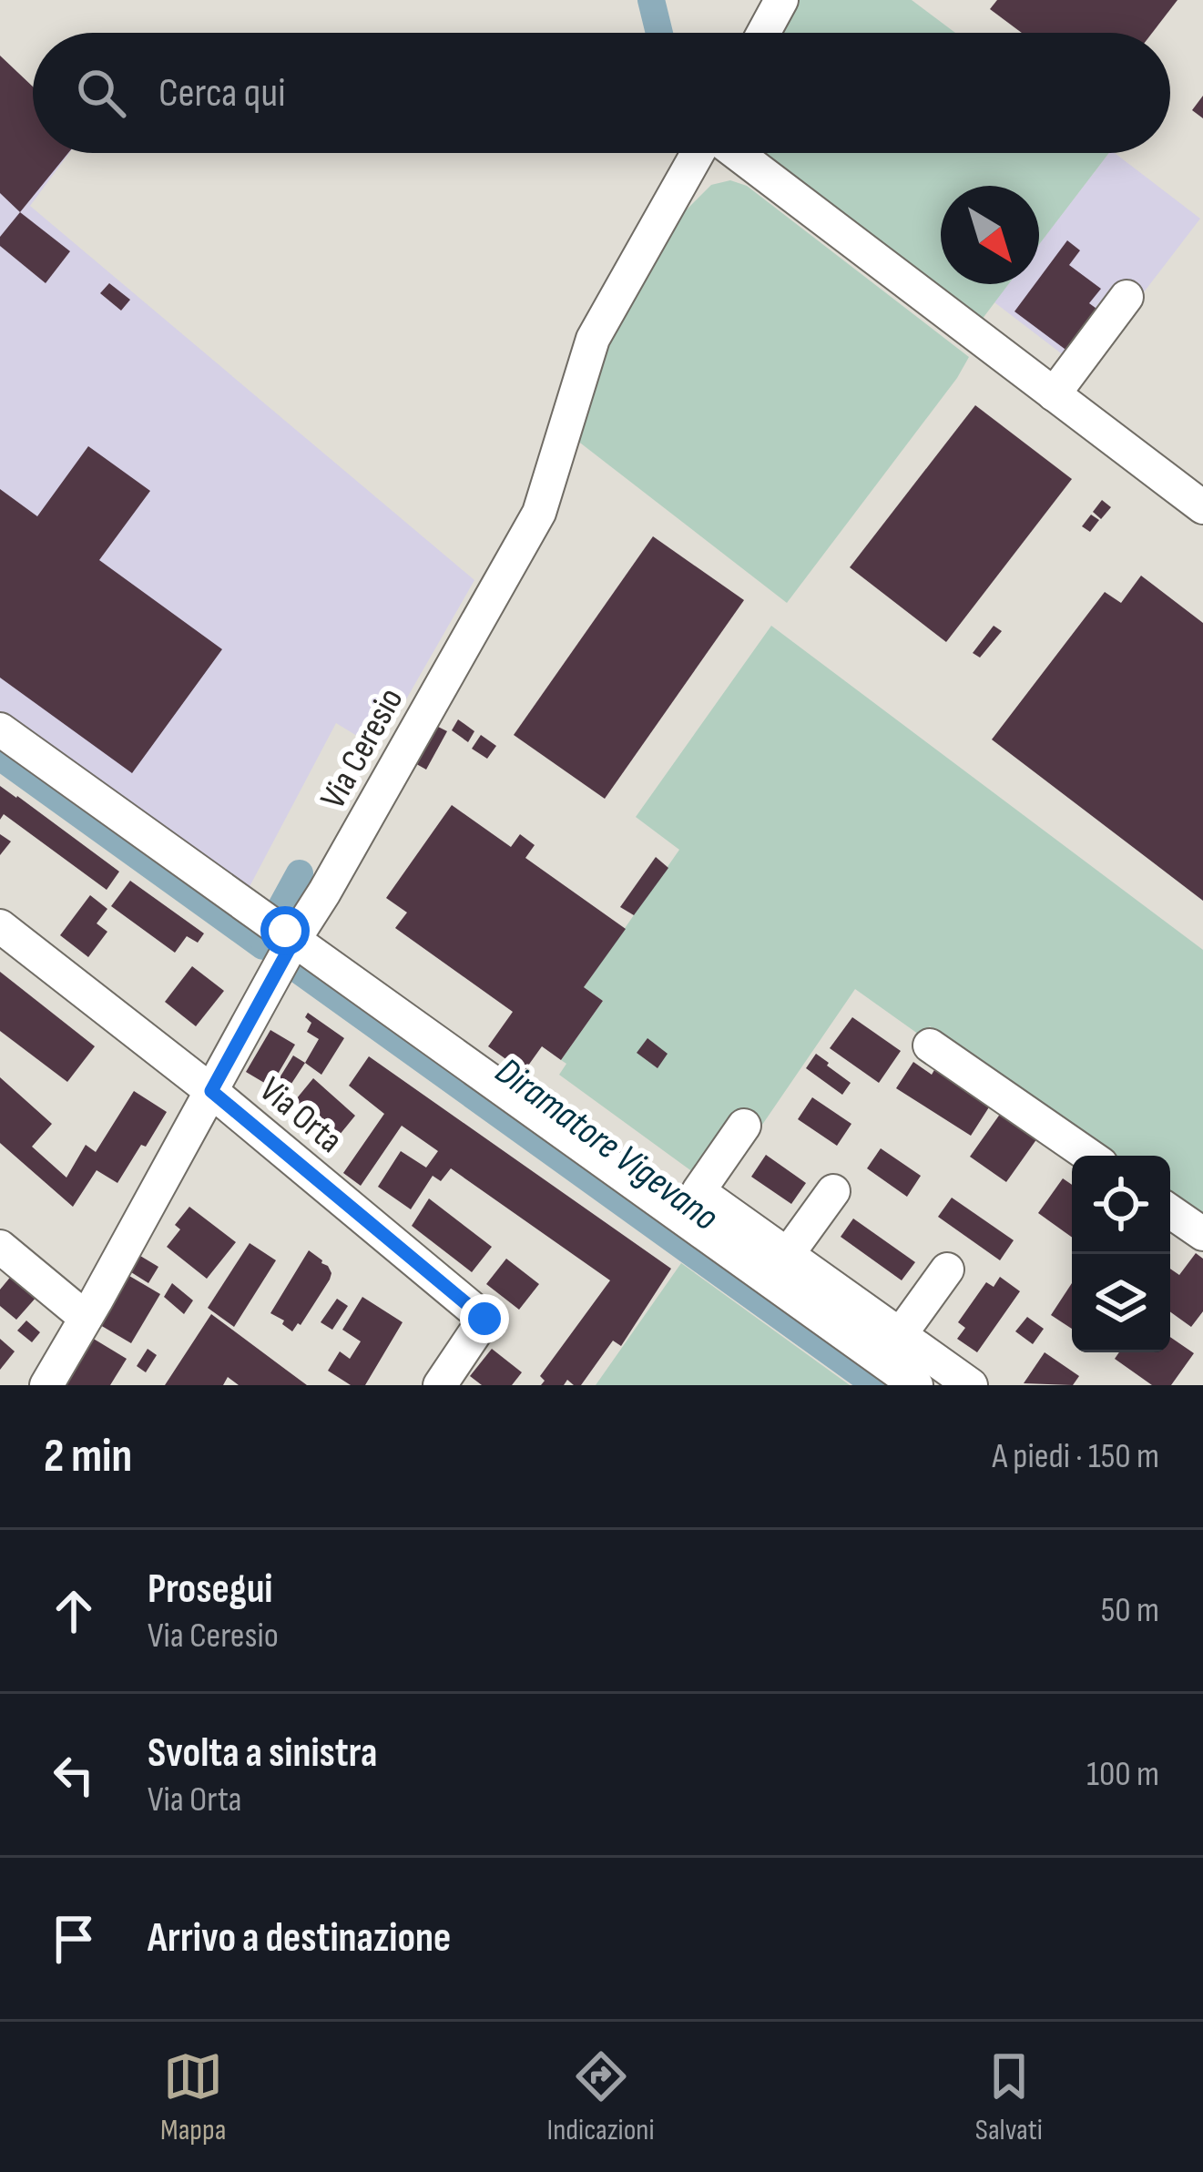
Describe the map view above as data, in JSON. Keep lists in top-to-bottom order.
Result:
{
  "streets": {
    "street": ["Via Ceresio", "Via Orta"]
  },
  "crossings": [
    ["Via Ceresio", "Via Orta"]
  ],
  "water": ["Diramatore Vigevano"],
  "north": "bottom right",
  "page": {
    "search": "Cerca qui",
    "heading": ["2 min", "A piedi · 150 m"],
    "list": [
      ["Prosegui", "Via Ceresio", "50 m"],
      ["Svolta a sinistra", "Via Orta", "100 m"],
      "Arrivo a destinazione"
    ],
    "nav": ["Mappa", "Indicazioni", "Salvati"]
  }
}
